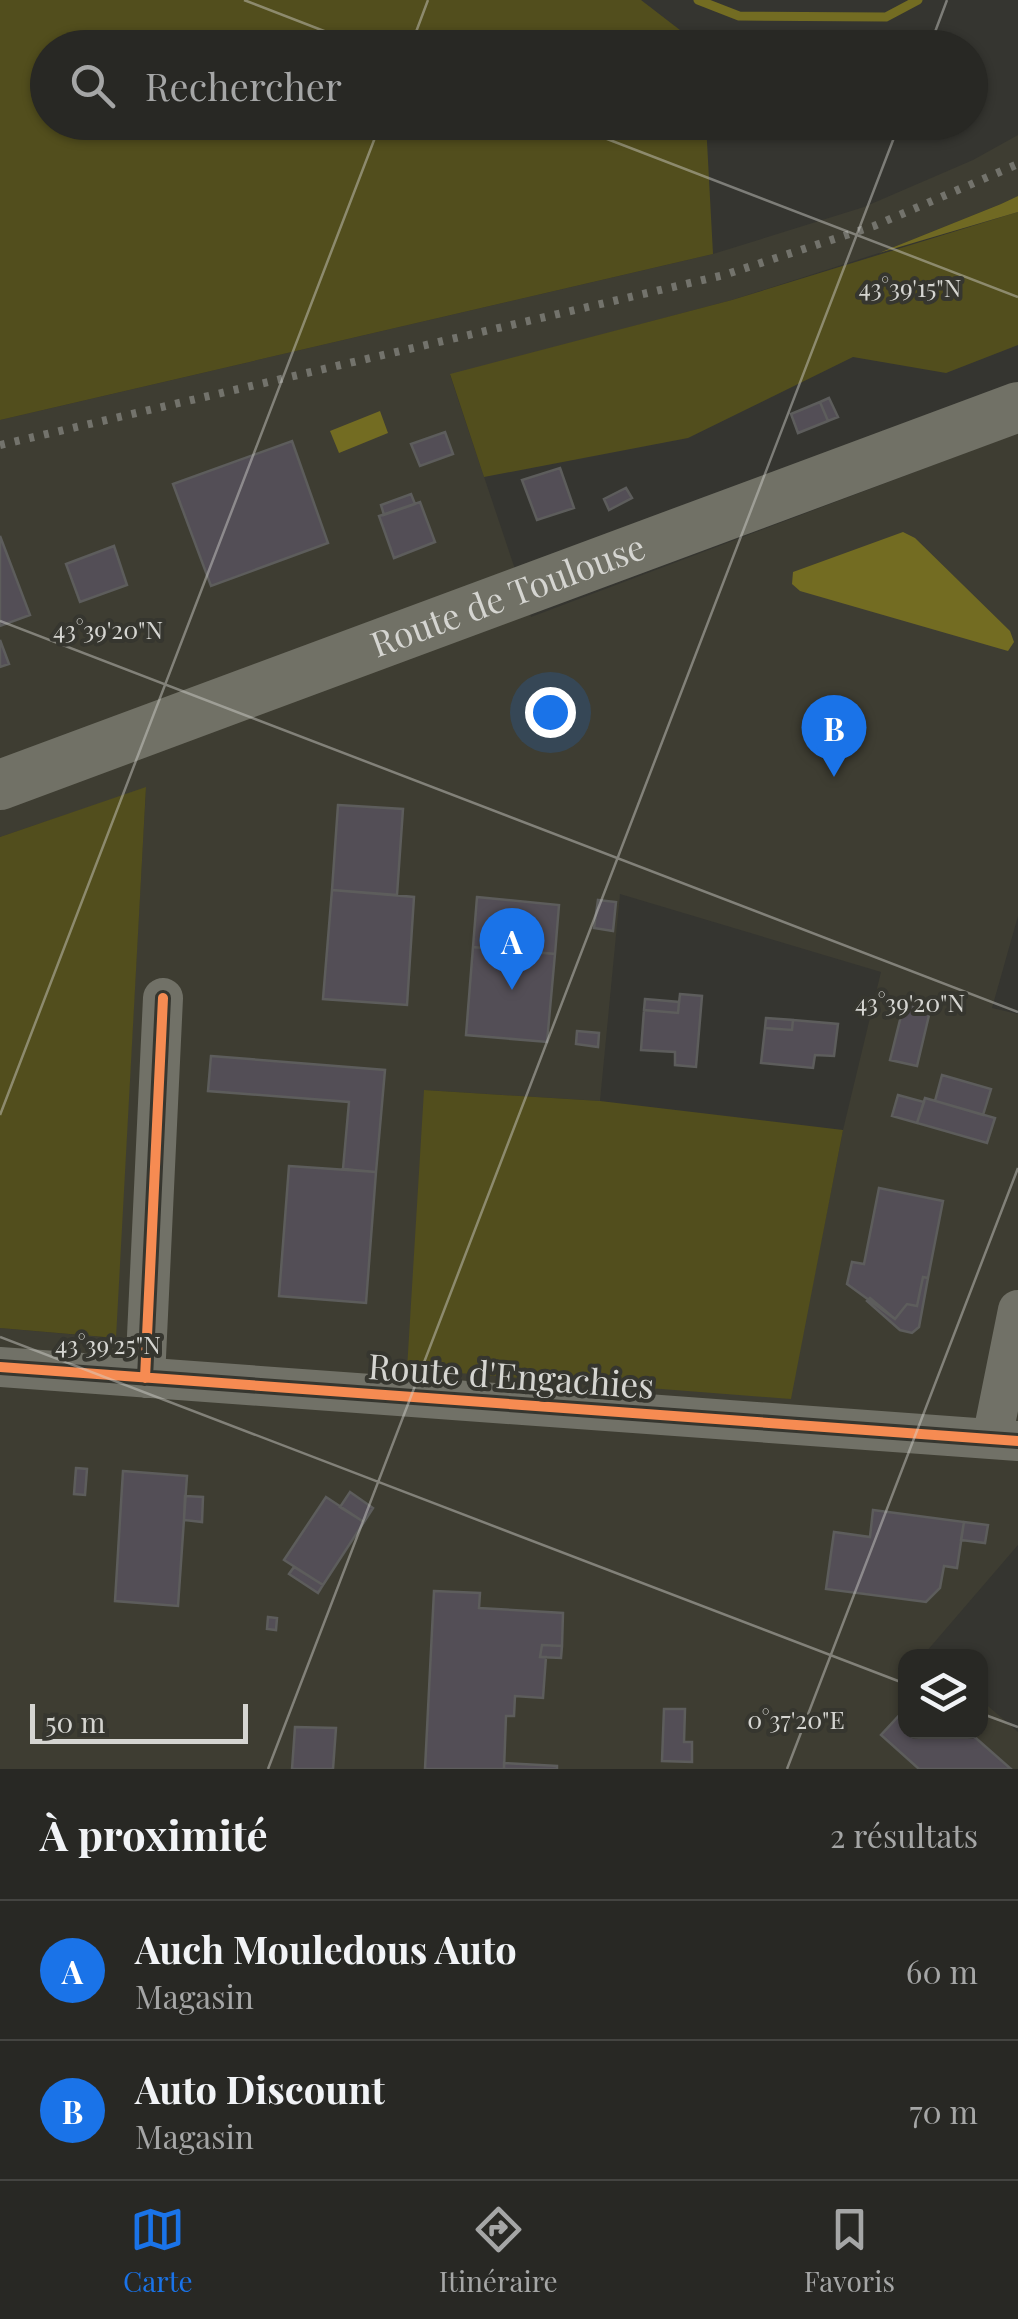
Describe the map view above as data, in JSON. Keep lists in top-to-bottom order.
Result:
{
  "streets": {
    "main road": ["Route de Toulouse"],
    "street": ["Route d'Engachies"]
  },
  "scale_bar": "50 m",
  "page": {
    "search": "Rechercher",
    "pins": ["B", "A"],
    "scale": "50 m",
    "heading": ["À proximité", "2 résultats"],
    "list": [
      {
        "mark": "A",
        "name": "Auch Mouledous Auto",
        "note": "Magasin",
        "value": "60 m"
      },
      {
        "mark": "B",
        "name": "Auto Discount",
        "note": "Magasin",
        "value": "70 m"
      }
    ],
    "nav": ["Carte", "Itinéraire", "Favoris"]
  },
  "coordinates": [
    "43°39'15\"N",
    "43°39'20\"N",
    "43°39'25\"N",
    "0°37'20\"E"
  ]
}
